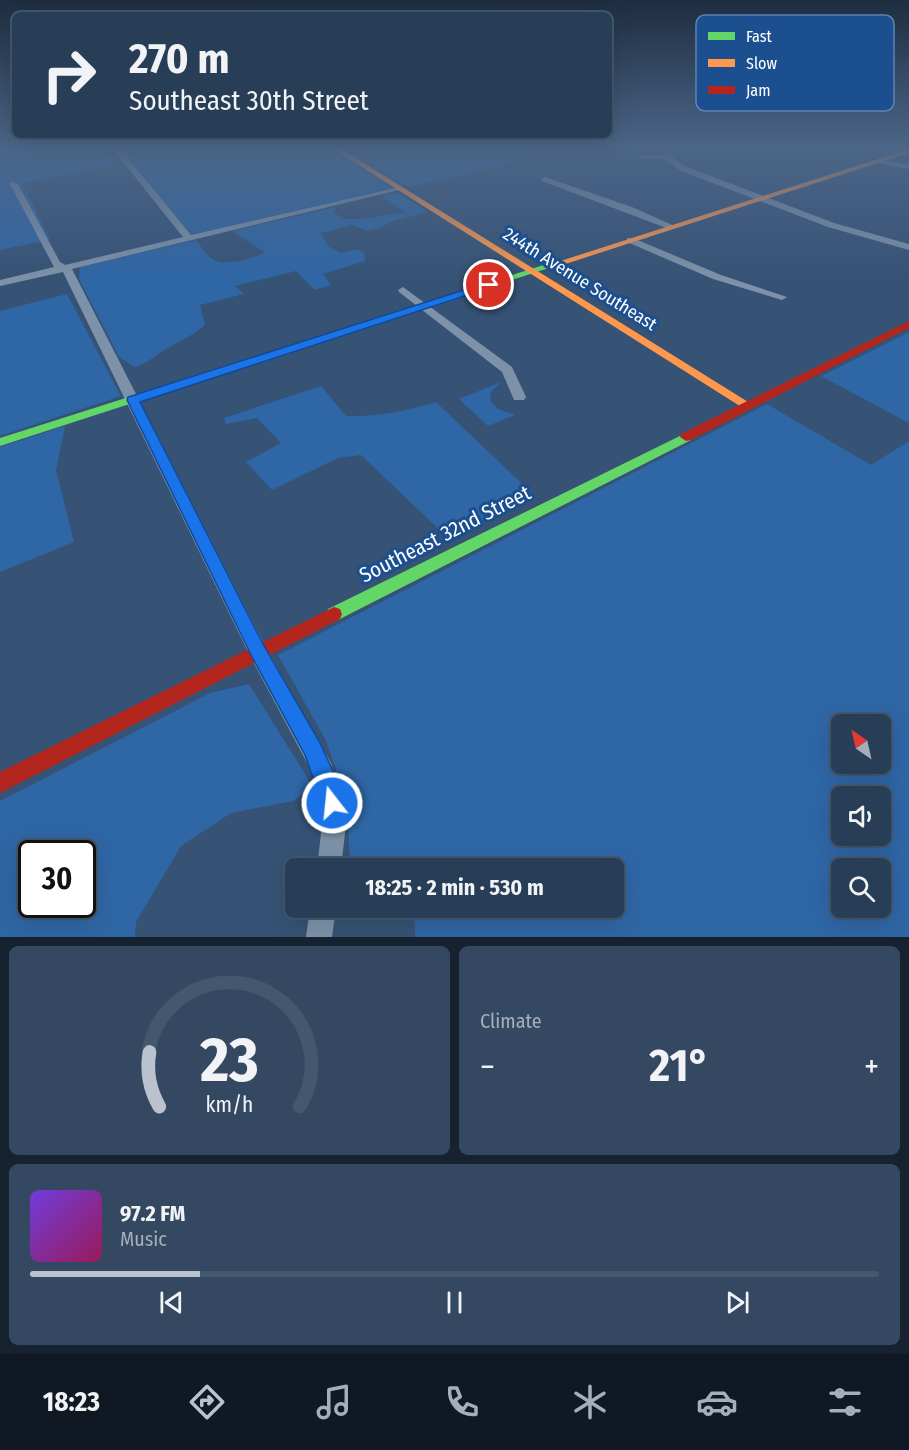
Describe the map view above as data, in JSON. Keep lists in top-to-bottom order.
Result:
{
  "streets": {
    "street": ["244th Avenue Southeast", "Southeast 32nd Street"]
  },
  "crossings": [
    ["244th Avenue Southeast", "Southeast 32nd Street"]
  ],
  "legend": ["Fast", "Slow", "Jam"],
  "north": "top left",
  "page": {
    "turn": ["270 m", "Southeast 30th Street"],
    "limit": "30",
    "trip": "18:25 · 2 min · 530 m",
    "tile": "Climate",
    "heat": ["−", "21°", "+"],
    "song": ["97.2 FM", "Music"],
    "tabs": "18:23",
    "gauge": ["23", "km/h"]
  }
}
